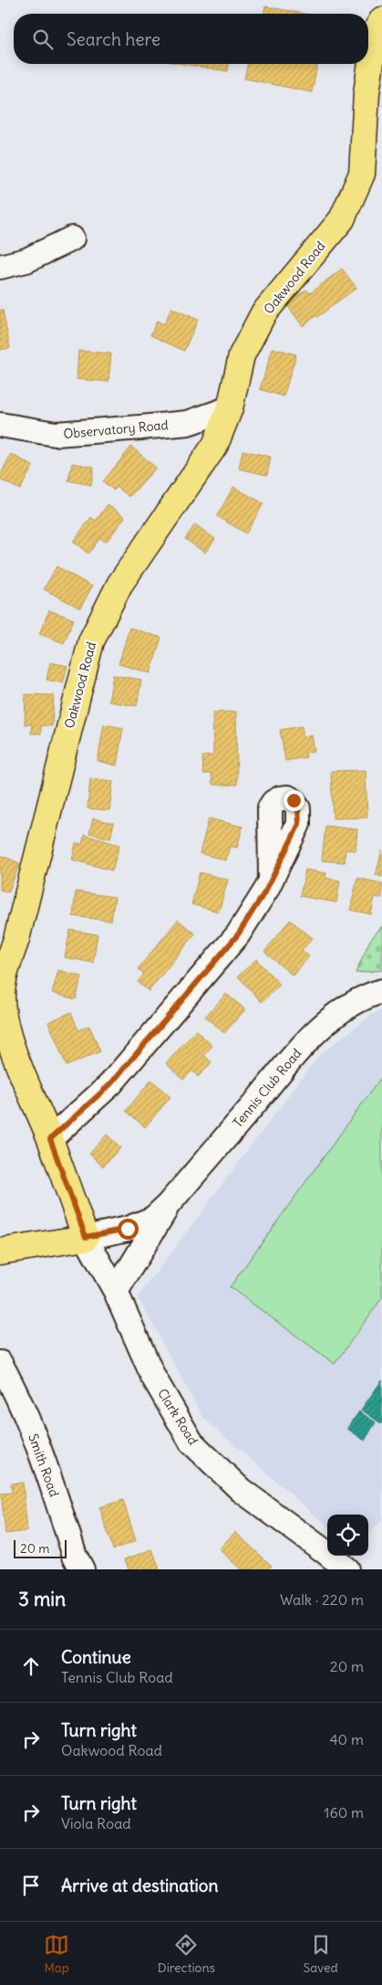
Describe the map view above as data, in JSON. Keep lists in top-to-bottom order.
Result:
{
  "streets": {
    "main road": ["Oakwood Road"],
    "street": [
      "Observatory Road",
      "Tennis Club Road",
      "Clark Road",
      "Smith Road"
    ]
  },
  "crossings": [
    ["Oakwood Road", "Observatory Road"],
    ["Oakwood Road", "Tennis Club Road"],
    ["Oakwood Road", "Clark Road"],
    ["Tennis Club Road", "Clark Road"]
  ],
  "scale_bar": "20 m",
  "page": {
    "search": "Search here",
    "scale": "20 m",
    "heading": ["3 min", "Walk · 220 m"],
    "list": [
      ["Continue", "Tennis Club Road", "20 m"],
      ["Turn right", "Oakwood Road", "40 m"],
      ["Turn right", "Viola Road", "160 m"],
      "Arrive at destination"
    ],
    "nav": ["Map", "Directions", "Saved"]
  }
}
